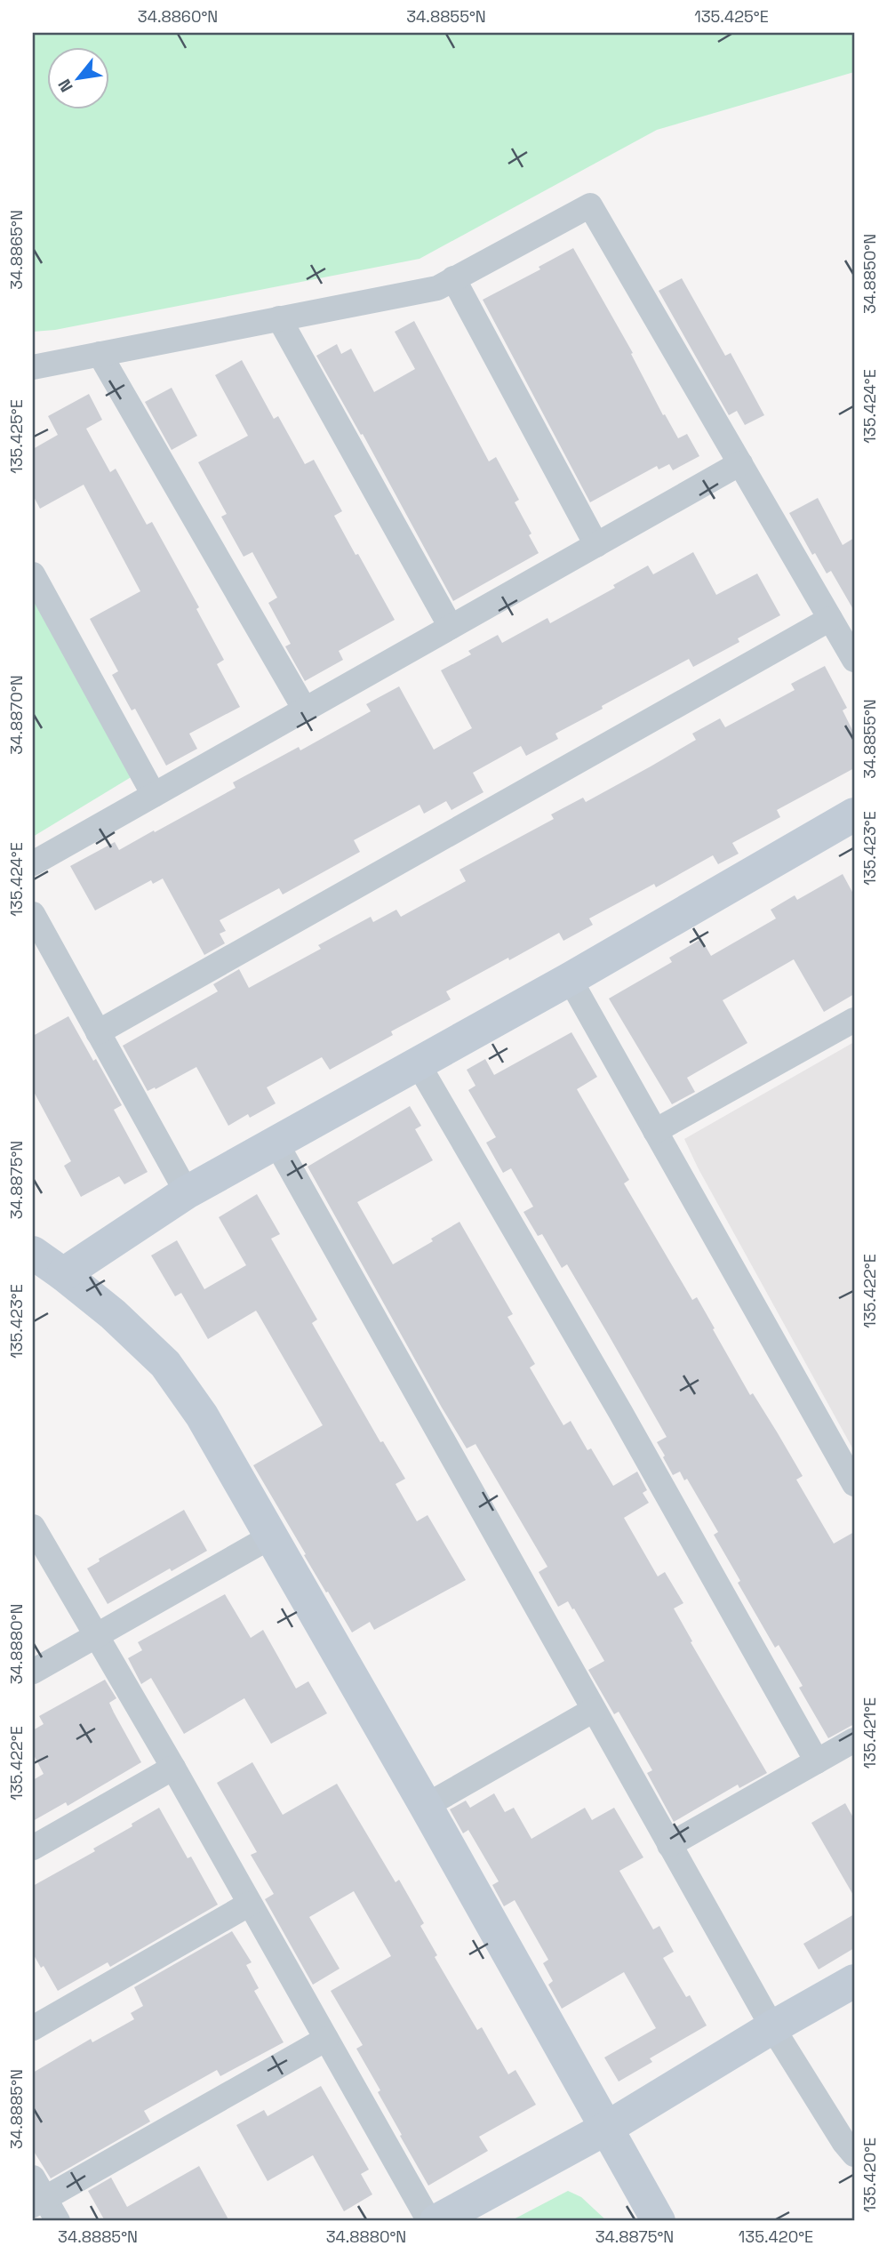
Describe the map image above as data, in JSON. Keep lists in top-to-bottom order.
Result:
{
  "north": "bottom left",
  "coordinates": [
    "34.8860°N",
    "34.8855°N",
    "135.425°E",
    "34.8865°N",
    "34.8850°N",
    "135.424°E",
    "34.8870°N",
    "135.423°E",
    "34.8875°N",
    "135.422°E",
    "34.8880°N",
    "135.421°E",
    "34.8885°N",
    "135.420°E"
  ]
}
